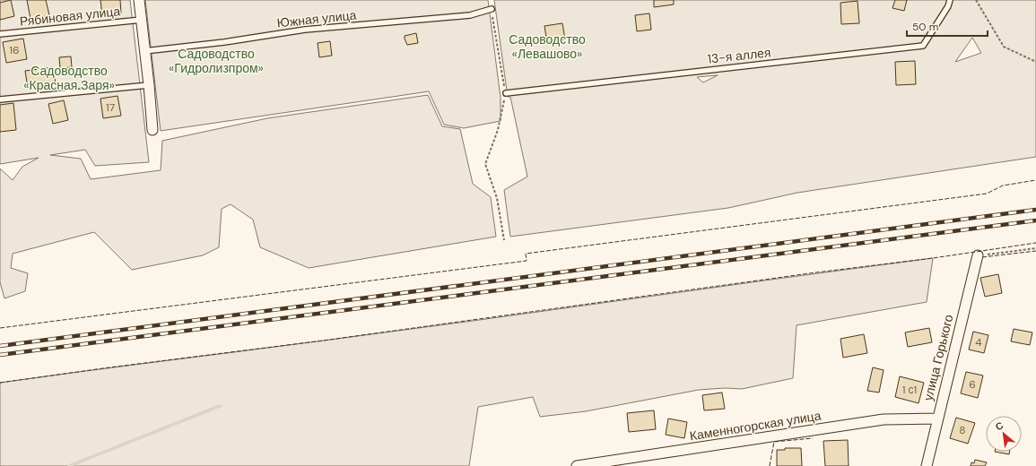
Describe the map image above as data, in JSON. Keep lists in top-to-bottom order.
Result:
{
  "streets": {
    "street": ["улица Горького", "Каменногорская улица"],
    "lane": ["Рябиновая улица", "Южная улица", "13-я аллея"]
  },
  "crossings": [
    ["улица Горького", "Каменногорская улица"]
  ],
  "parks": ["Садоводство «Левашово»", "Садоводство «Гидролизпром»", "Садоводство «Красная Заря»"],
  "house_numbers": [
    "16",
    "17",
    "4",
    "6",
    "1 с1",
    "8"
  ],
  "scale_bar": "50 m",
  "north": "top left"
}
